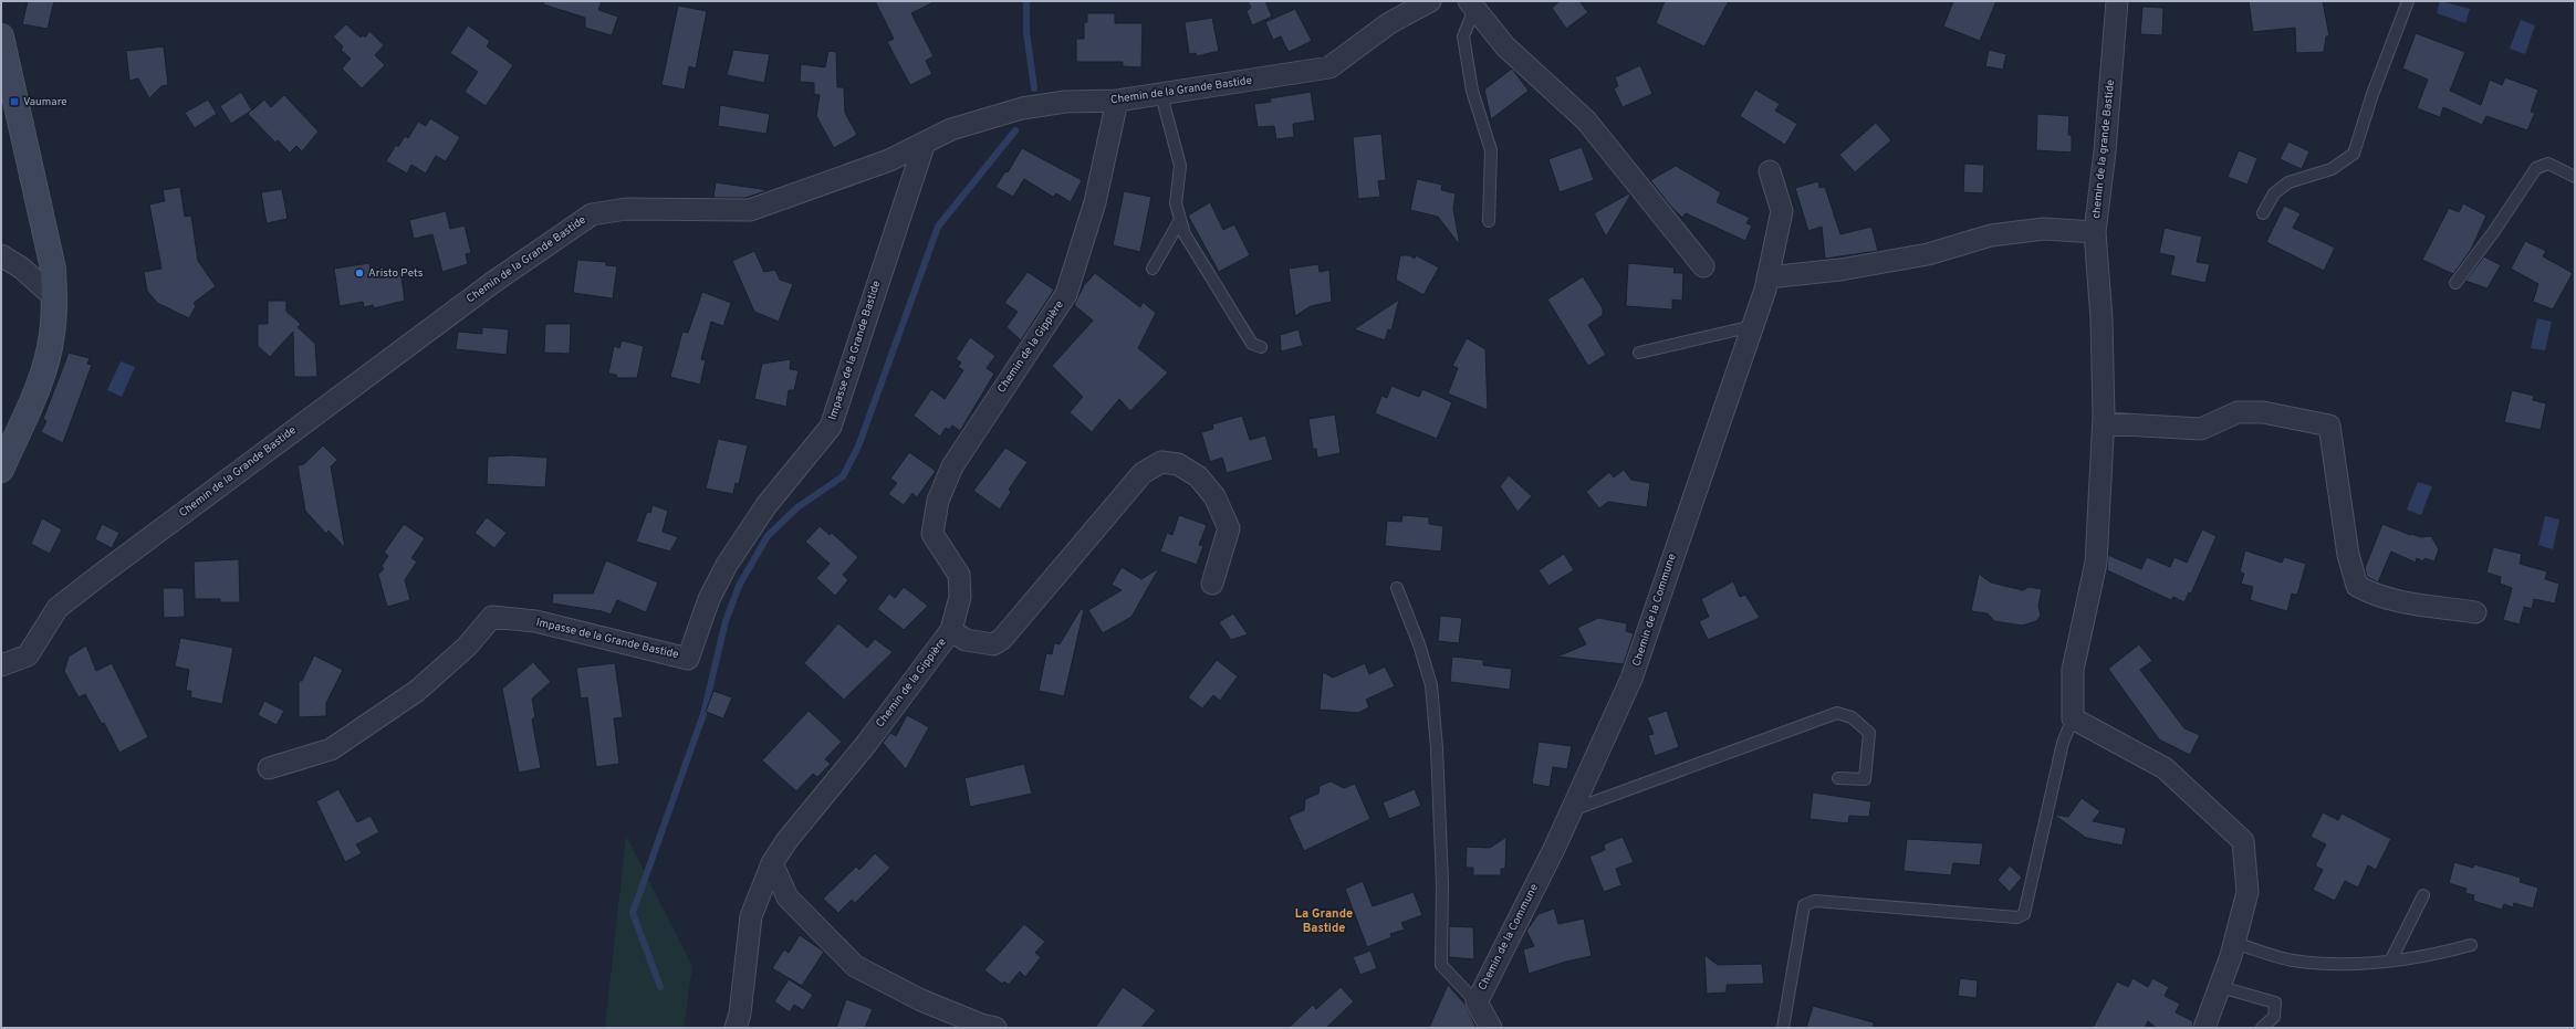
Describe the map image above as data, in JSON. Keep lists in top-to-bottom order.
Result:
{
  "streets": {
    "street": [
      "Chemin de la Grande Bastide",
      "chemin de la grande Bastide",
      "Chemin de la Gippière",
      "Impasse de la Grande Bastide",
      "Chemin de la Commune"
    ]
  },
  "crossings": [
    ["Chemin de la Grande Bastide", "Chemin de la Gippière"],
    ["Chemin de la Grande Bastide", "Impasse de la Grande Bastide"],
    ["chemin de la grande Bastide", "Chemin de la Commune"]
  ],
  "districts": ["La Grande Bastide"],
  "places": {
    "transit": ["Vaumare"],
    "other": ["Aristo Pets"]
  }
}
